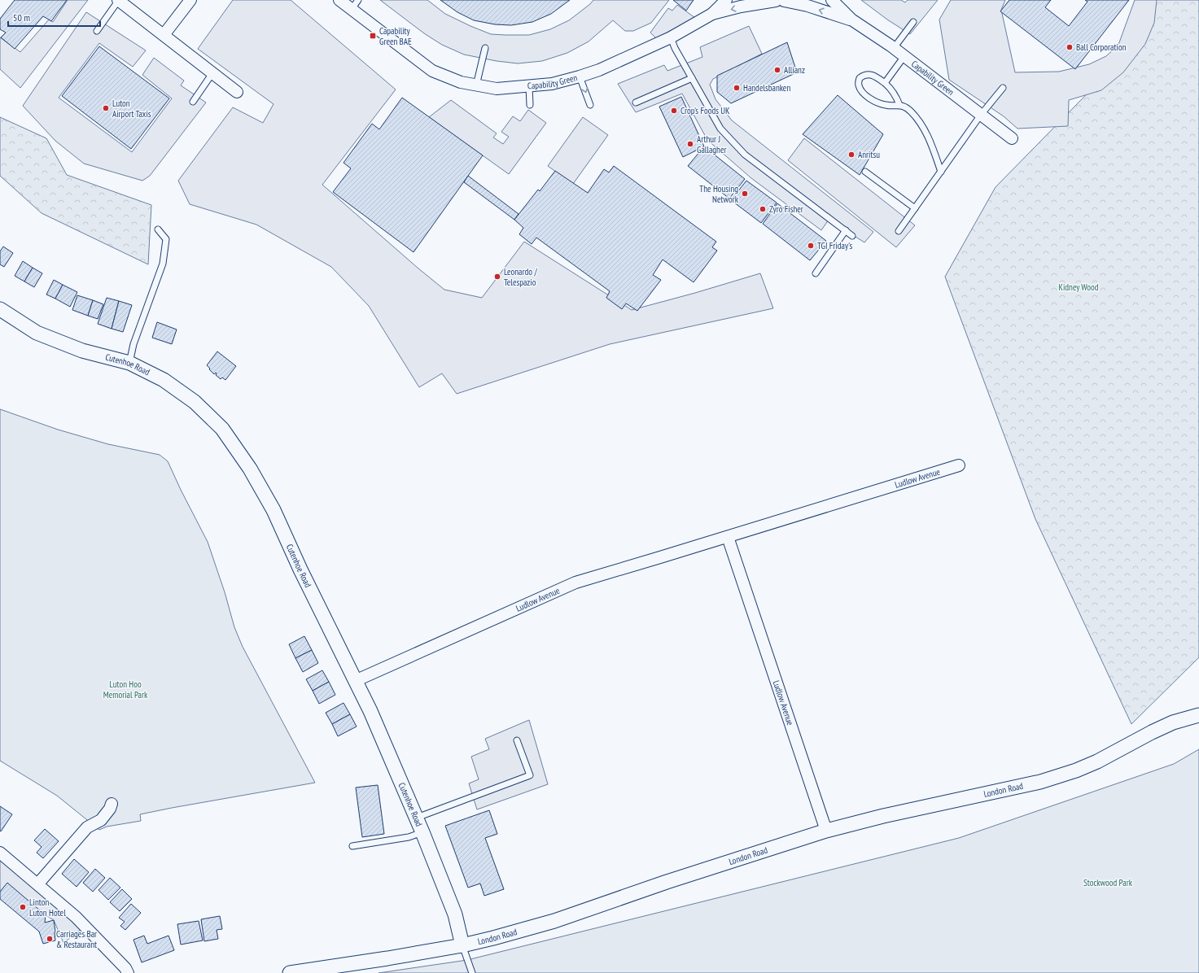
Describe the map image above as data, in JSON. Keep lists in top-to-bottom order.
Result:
{
  "streets": {
    "street": [
      "Capability Green",
      "Cutenhoe Road",
      "Ludlow Avenue",
      "London Road"
    ]
  },
  "crossings": [
    ["Cutenhoe Road", "Ludlow Avenue"],
    ["Cutenhoe Road", "London Road"],
    ["Ludlow Avenue", "London Road"]
  ],
  "parks": ["Kidney Wood", "Luton Hoo Memorial Park", "Stockwood Park"],
  "places": {
    "transit": ["Capability Green BAE"],
    "other": [
      "Ball Corporation",
      "Allianz",
      "Handelsbanken",
      "Luton Airport Taxis",
      "Crop's Foods UK",
      "Arthur J Gallagher",
      "Anritsu",
      "The Housing Network",
      "Zyro Fisher",
      "TGI Friday's",
      "Leonardo / Telespazio",
      "Linton Luton Hotel",
      "Carriages Bar & Restaurant"
    ]
  },
  "scale_bar": "50 m"
}
